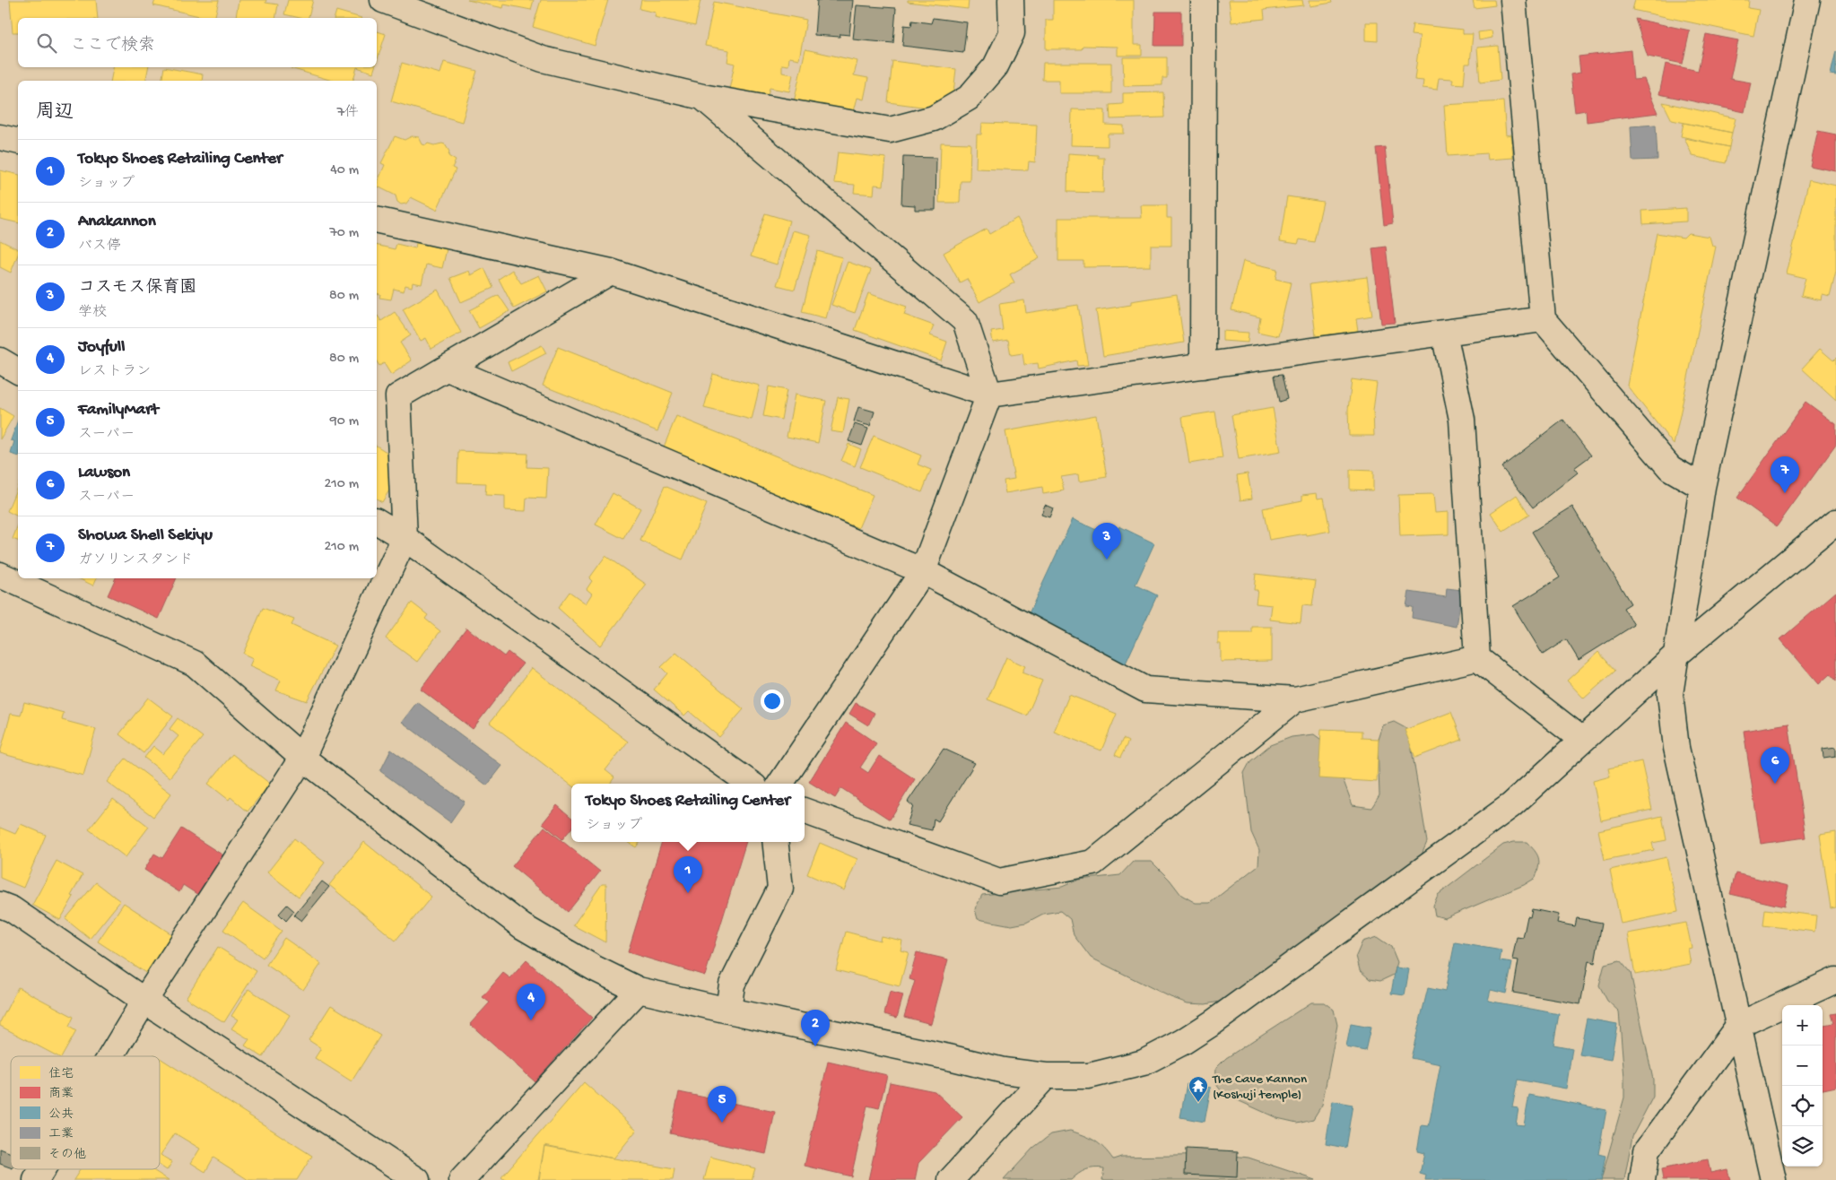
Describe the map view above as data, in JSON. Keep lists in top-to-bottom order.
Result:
{
  "places": {
    "temple": ["The Cave Kannon (Koshuji temple)"]
  },
  "legend": [
    "住宅",
    "商業",
    "公共",
    "工業",
    "その他"
  ],
  "page": {
    "search": "ここで検索",
    "heading": ["周辺", "7件"],
    "list": [
      {
        "mark": "1",
        "name": "Tokyo Shoes Retailing Center",
        "note": "ショップ",
        "value": "40 m"
      },
      {
        "mark": "2",
        "name": "Anakannon",
        "note": "バス停",
        "value": "70 m"
      },
      {
        "mark": "3",
        "name": "コスモス保育園",
        "note": "学校",
        "value": "80 m"
      },
      {
        "mark": "4",
        "name": "Joyfull",
        "note": "レストラン",
        "value": "80 m"
      },
      {
        "mark": "5",
        "name": "FamilyMart",
        "note": "スーパー",
        "value": "90 m"
      },
      {
        "mark": "6",
        "name": "Lawson",
        "note": "スーパー",
        "value": "210 m"
      },
      {
        "mark": "7",
        "name": "Showa Shell Sekiyu",
        "note": "ガソリンスタンド",
        "value": "210 m"
      }
    ],
    "pins": [
      "7",
      "3",
      "6",
      "1",
      "4",
      "2",
      "5"
    ],
    "popup": ["Tokyo Shoes Retailing Center", "ショップ"],
    "map_buttons": ["+", "−"]
  }
}
